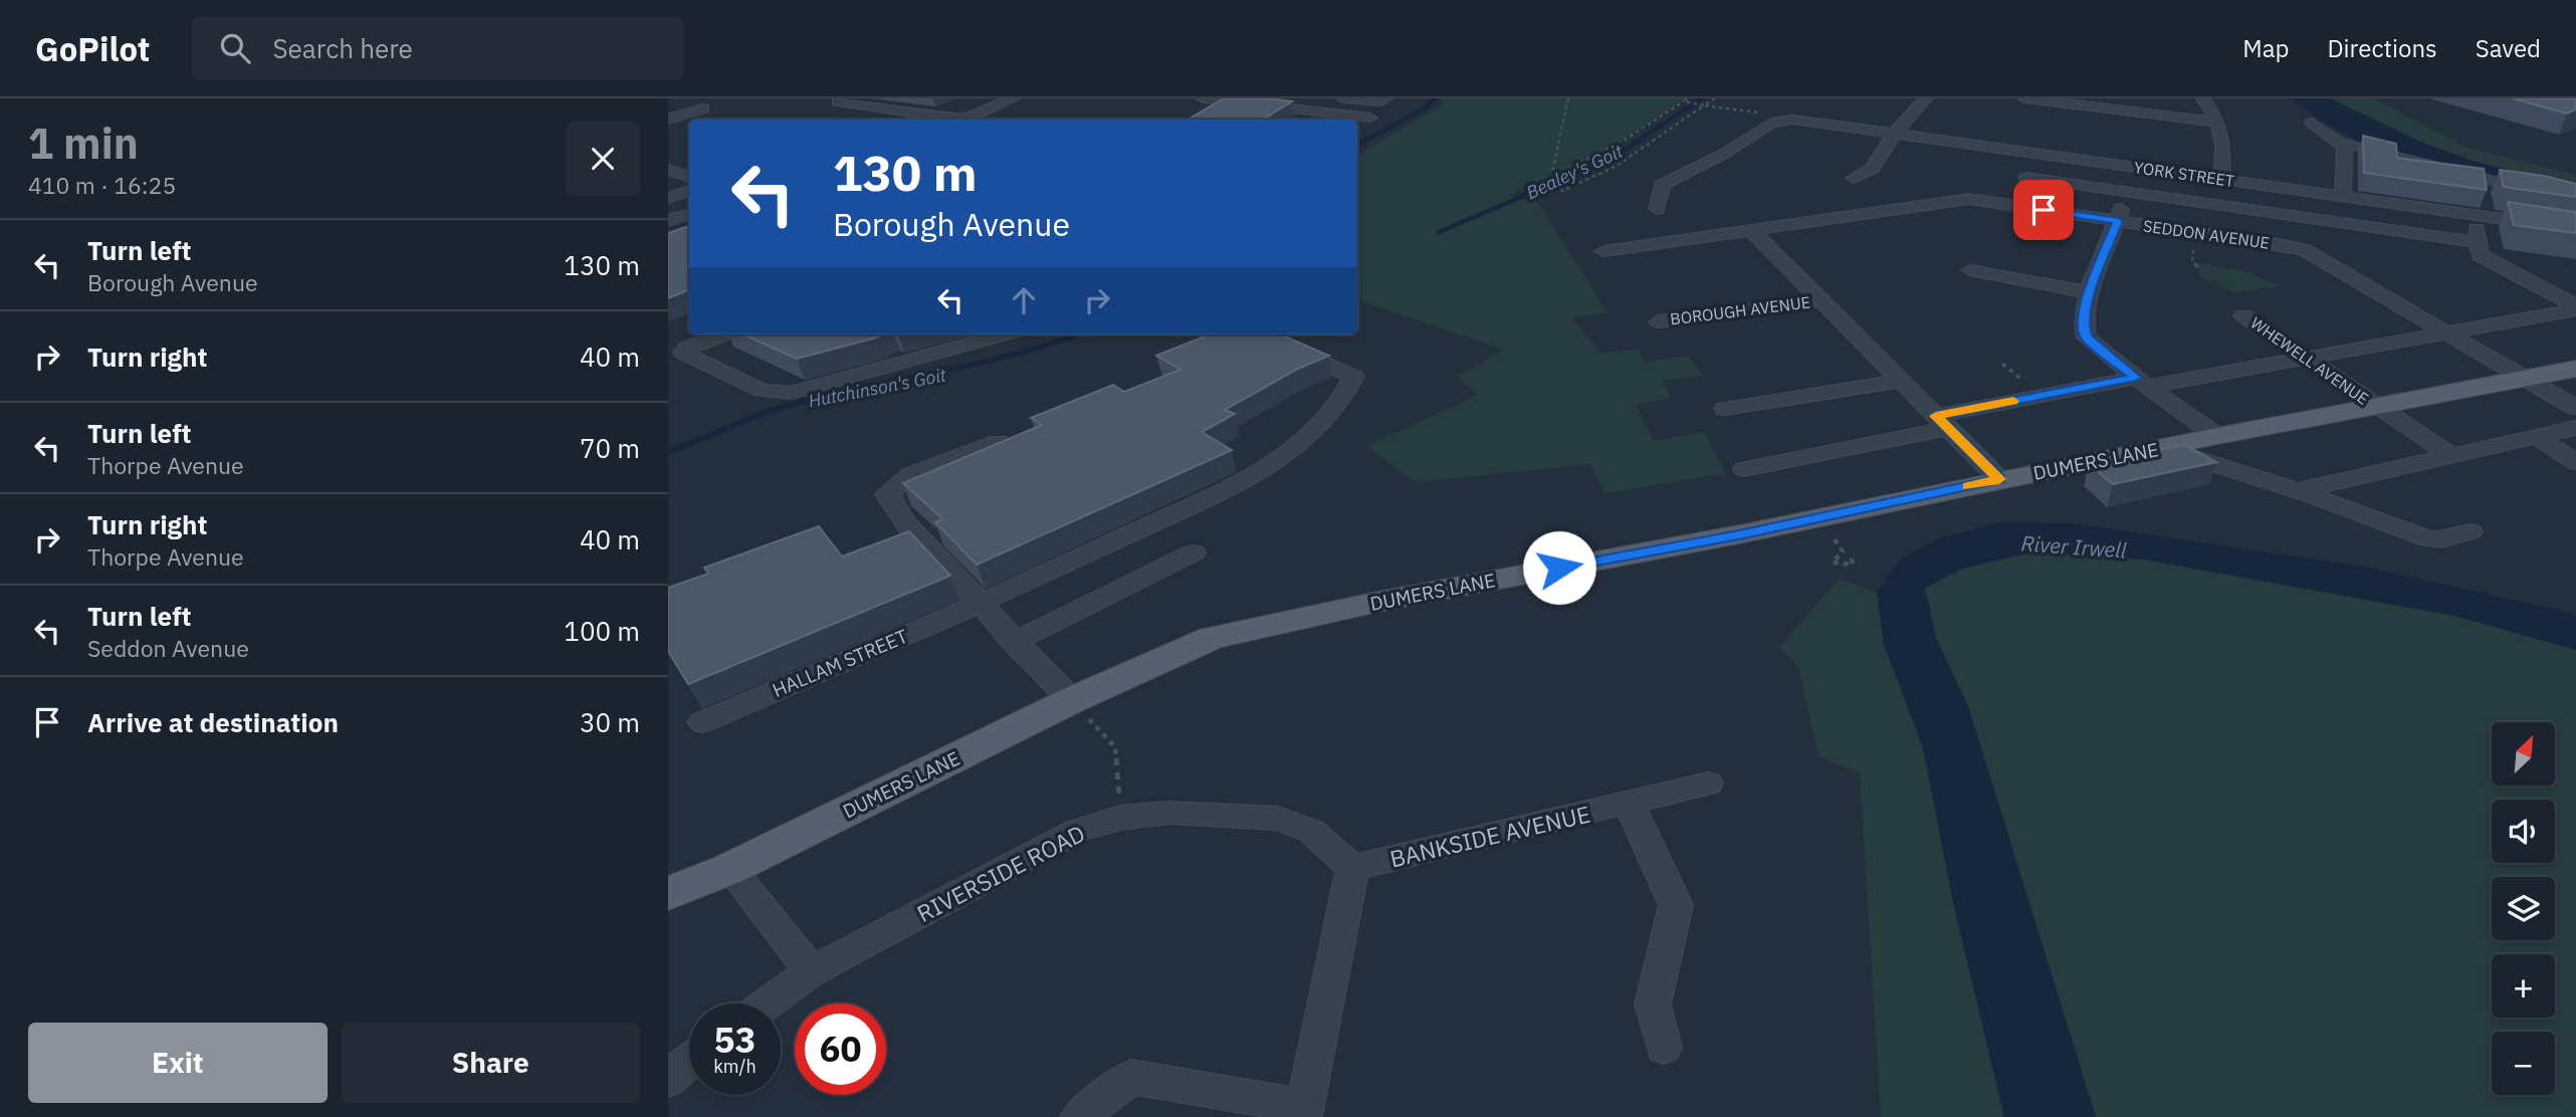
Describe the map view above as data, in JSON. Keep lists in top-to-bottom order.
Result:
{
  "streets": {
    "main road": ["DUMERS LANE"],
    "street": [
      "YORK STREET",
      "SEDDON AVENUE",
      "BOROUGH AVENUE",
      "WHEWELL AVENUE",
      "HALLAM STREET",
      "BANKSIDE AVENUE",
      "RIVERSIDE ROAD"
    ]
  },
  "crossings": [
    ["SEDDON AVENUE", "BOROUGH AVENUE"],
    ["SEDDON AVENUE", "DUMERS LANE"],
    ["BOROUGH AVENUE", "DUMERS LANE"],
    ["WHEWELL AVENUE", "DUMERS LANE"],
    ["BANKSIDE AVENUE", "RIVERSIDE ROAD"]
  ],
  "water": ["Bealey's Goit", "Hutchinson's Goit", "River Irwell"],
  "north": "top right",
  "page": {
    "header": "GoPilot",
    "search": "Search here",
    "nav": ["Map", "Directions", "Saved"],
    "heading": ["1 min", "410 m · 16:25"],
    "turn": ["130 m", "Borough Avenue"],
    "list": [
      {
        "name": "Turn left",
        "note": "Borough Avenue",
        "value": "130 m"
      },
      {
        "name": "Turn right",
        "value": "40 m"
      },
      {
        "name": "Turn left",
        "note": "Thorpe Avenue",
        "value": "70 m"
      },
      {
        "name": "Turn right",
        "note": "Thorpe Avenue",
        "value": "40 m"
      },
      {
        "name": "Turn left",
        "note": "Seddon Avenue",
        "value": "100 m"
      },
      {
        "name": "Arrive at destination",
        "value": "30 m"
      }
    ],
    "map_buttons": ["+", "−"],
    "speed": "53 km/h",
    "limit": "60",
    "buttons": ["Exit", "Share"]
  }
}
